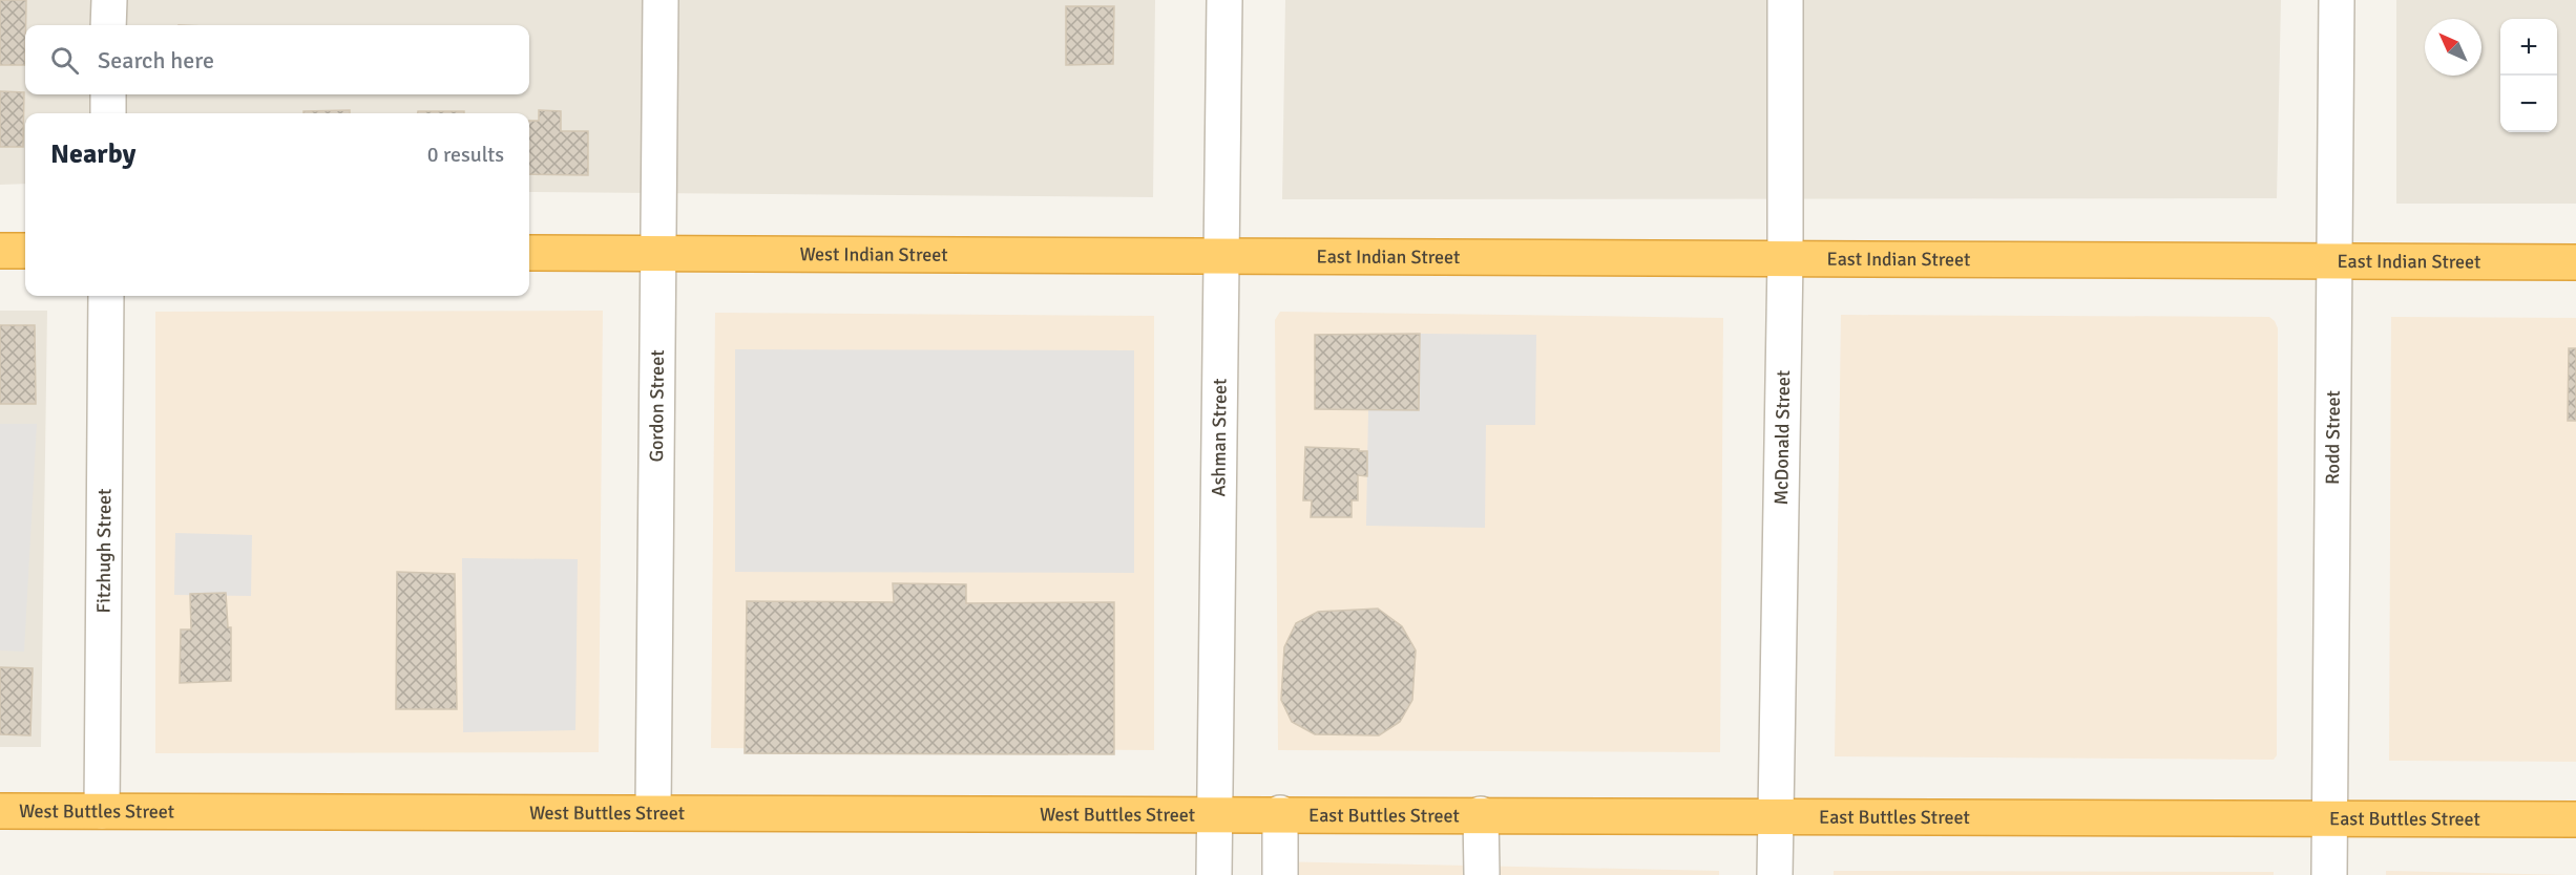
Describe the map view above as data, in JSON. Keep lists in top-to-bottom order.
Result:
{
  "streets": {
    "highway": [
      "West Indian Street",
      "East Indian Street",
      "West Buttles Street",
      "East Buttles Street"
    ],
    "street": [
      "Gordon Street",
      "Ashman Street",
      "McDonald Street",
      "Rodd Street",
      "Fitzhugh Street"
    ]
  },
  "crossings": [
    ["West Indian Street", "East Indian Street"],
    ["West Indian Street", "Gordon Street"],
    ["West Indian Street", "Ashman Street"],
    ["East Indian Street", "Ashman Street"],
    ["East Indian Street", "McDonald Street"],
    ["East Indian Street", "Rodd Street"],
    ["Gordon Street", "West Buttles Street"],
    ["Ashman Street", "West Buttles Street"],
    ["Ashman Street", "East Buttles Street"],
    ["McDonald Street", "East Buttles Street"],
    ["Rodd Street", "East Buttles Street"],
    ["Fitzhugh Street", "West Buttles Street"],
    ["West Buttles Street", "East Buttles Street"]
  ],
  "north": "top left",
  "page": {
    "map_buttons": ["+", "−"],
    "search": "Search here",
    "heading": ["Nearby", "0 results"]
  }
}
